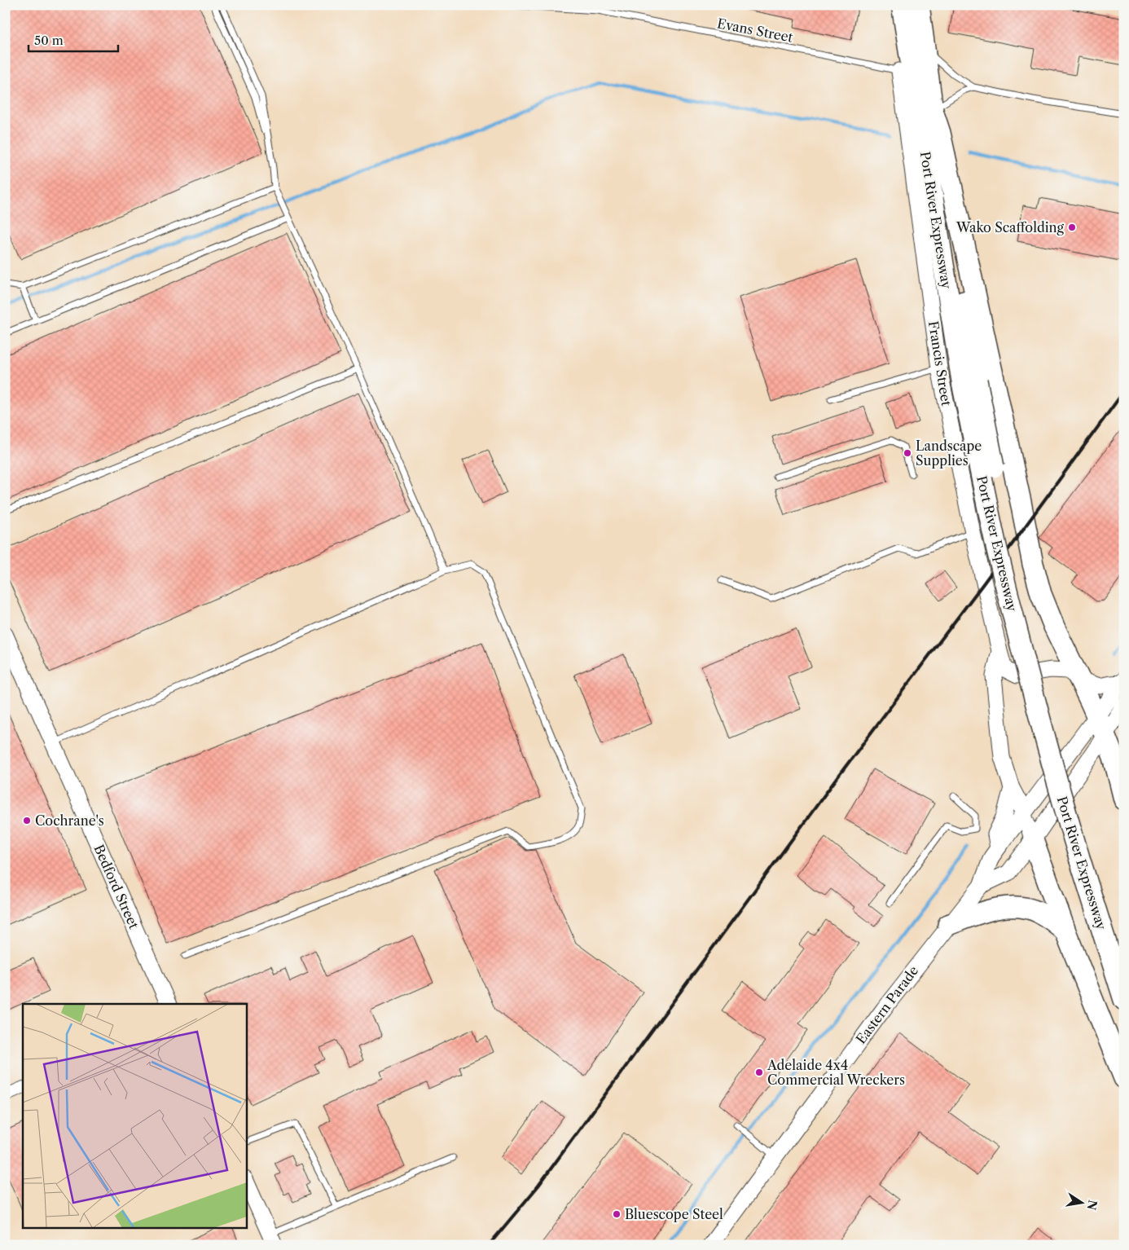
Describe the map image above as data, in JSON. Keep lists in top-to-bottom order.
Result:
{
  "streets": {
    "highway": ["Port River Expressway"],
    "main road": ["Francis Street", "Bedford Street", "Eastern Parade"],
    "lane": ["Evans Street"]
  },
  "crossings": [
    ["Evans Street", "Francis Street"],
    ["Francis Street", "Eastern Parade"]
  ],
  "places": [
    "Wako Scaffolding",
    "Landscape Supplies",
    "Cochrane's",
    "Adelaide 4x4 Commercial Wreckers",
    "Bluescope Steel"
  ],
  "scale_bar": "50 m",
  "north": "right"
}
